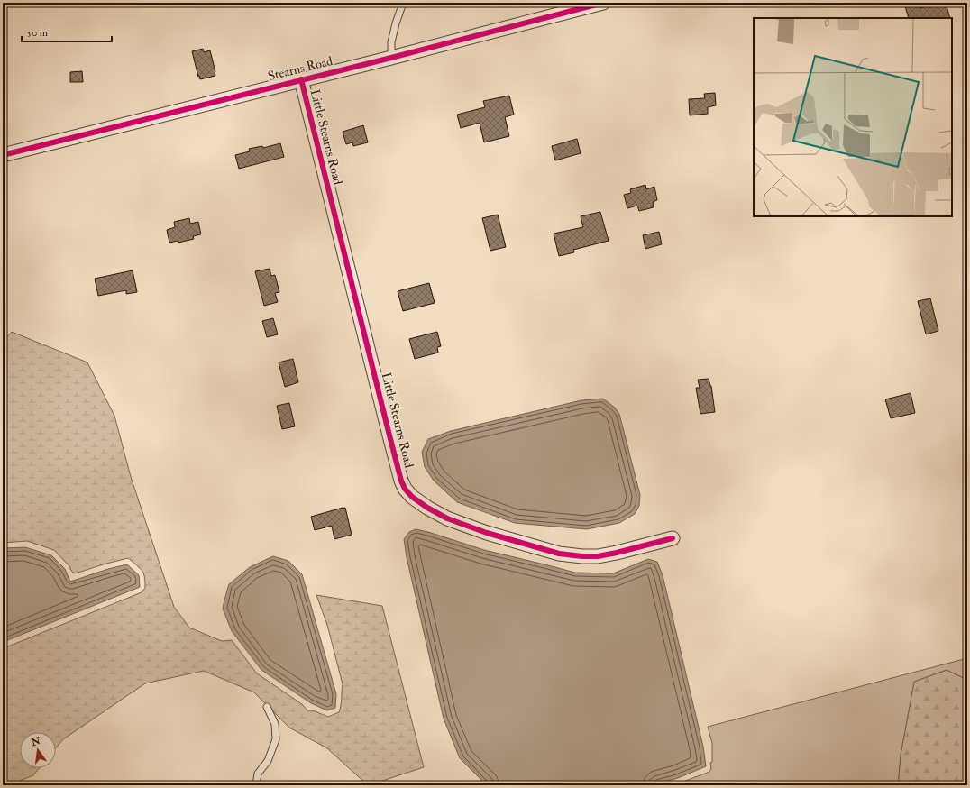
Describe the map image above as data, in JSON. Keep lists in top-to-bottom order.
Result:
{
  "streets": {
    "street": ["Stearns Road", "Little Stearns Road"]
  },
  "crossings": [
    ["Stearns Road", "Little Stearns Road"]
  ],
  "scale_bar": "50 m",
  "north": "top"
}
